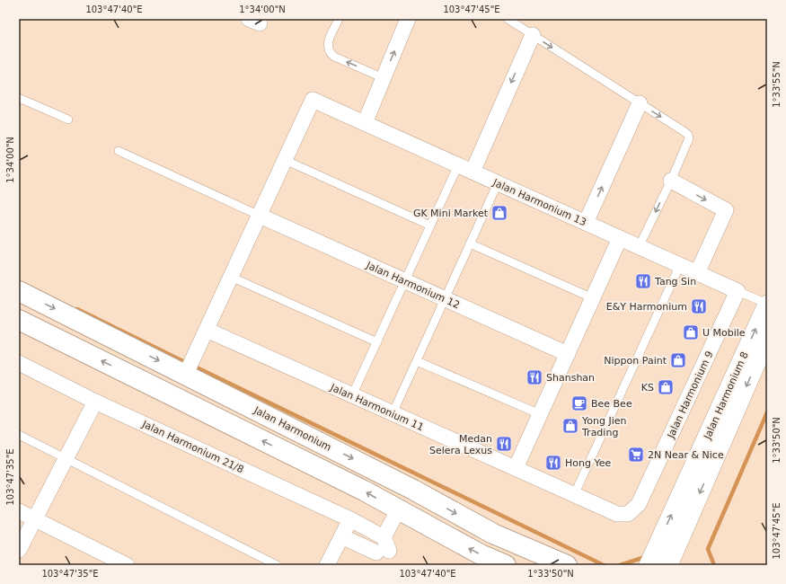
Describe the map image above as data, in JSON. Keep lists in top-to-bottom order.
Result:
{
  "streets": {
    "main road": ["Jalan Harmonium"],
    "street": [
      "Jalan Harmonium 13",
      "Jalan Harmonium 12",
      "Jalan Harmonium 9",
      "Jalan Harmonium 8",
      "Jalan Harmonium 11",
      "Jalan Harmonium 21/8"
    ]
  },
  "crossings": [
    ["Jalan Harmonium 13", "Jalan Harmonium 9"],
    ["Jalan Harmonium 13", "Jalan Harmonium 8"],
    ["Jalan Harmonium 9", "Jalan Harmonium 11"]
  ],
  "places": {
    "shop": [
      "GK Mini Market",
      "U Mobile",
      "Nippon Paint",
      "KS",
      "Yong Jien Trading"
    ],
    "restaurant": [
      "Tang Sin",
      "E&Y Harmonium",
      "Shanshan",
      "Medan Selera Lexus",
      "Hong Yee"
    ],
    "cafe": ["Bee Bee"],
    "supermarket": ["2N Near & Nice"]
  },
  "coordinates": [
    "103°47'40\"E",
    "1°34'00\"N",
    "103°47'45\"E",
    "1°33'55\"N",
    "1°33'50\"N",
    "103°47'35\"E"
  ]
}
